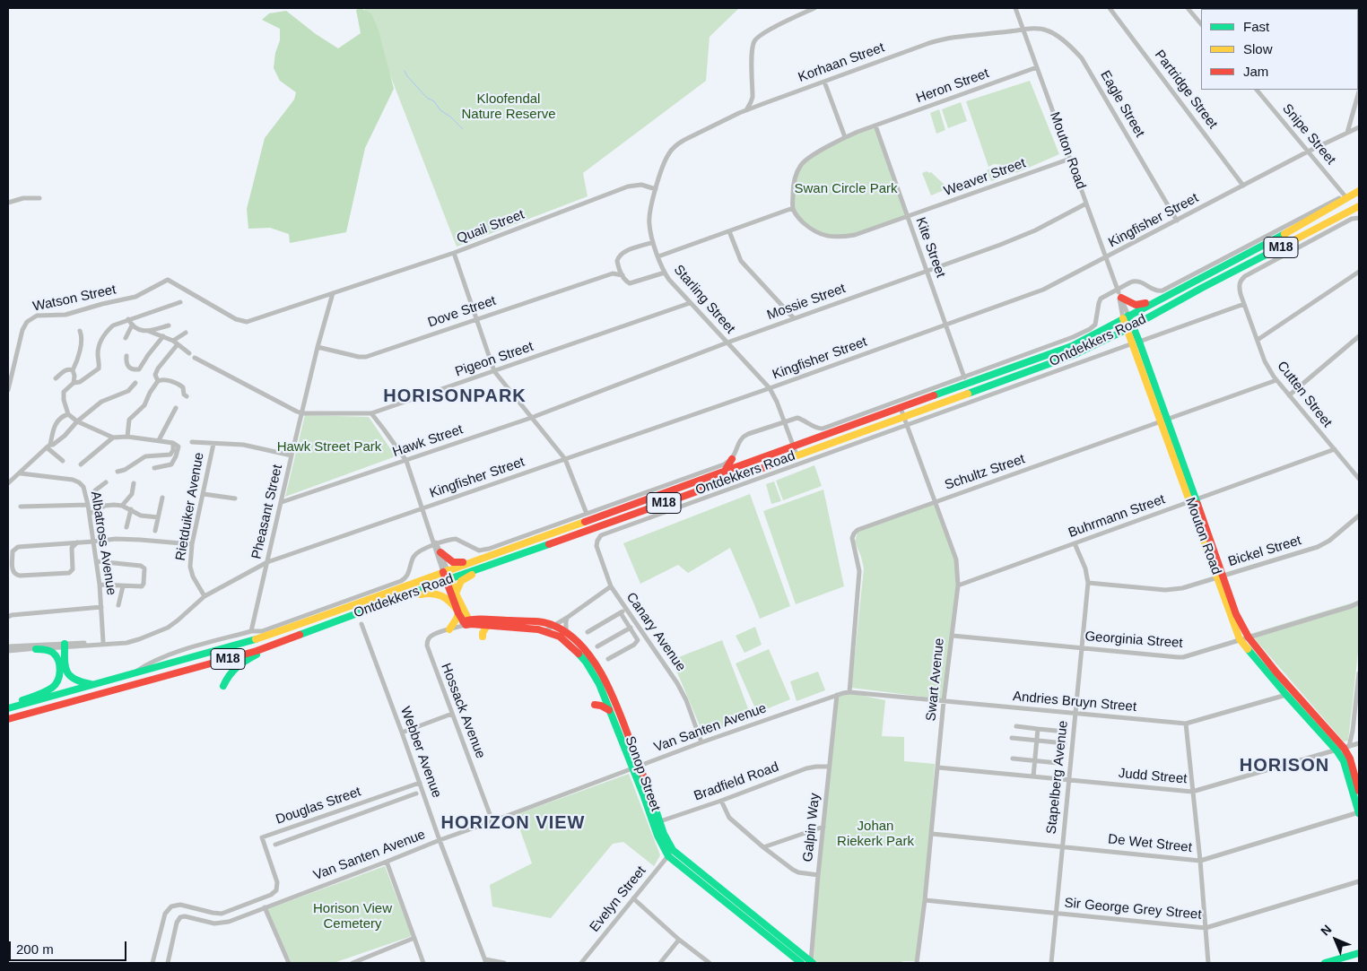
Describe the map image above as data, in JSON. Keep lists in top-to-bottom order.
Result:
{
  "streets": {
    "main road": [
      "Mouton Road",
      "M18",
      "Ontdekkers Road",
      "Sonop Street"
    ],
    "street": [
      "Korhaan Street",
      "Heron Street",
      "Partridge Street",
      "Eagle Street",
      "Snipe Street",
      "Weaver Street",
      "Kingfisher Street",
      "Quail Street",
      "Kite Street",
      "Watson Street",
      "Starling Street",
      "Mossie Street",
      "Dove Street",
      "Pigeon Street",
      "Cutten Street",
      "Hawk Street",
      "Schultz Street",
      "Rietduiker Avenue",
      "Pheasant Street",
      "Buhrmann Street",
      "Albatross Avenue",
      "Bickel Street",
      "Canary Avenue",
      "Georginia Street",
      "Swart Avenue",
      "Andries Bruyn Street",
      "Hossack Avenue",
      "Van Santen Avenue",
      "Webber Avenue",
      "Judd Street",
      "Stapelberg Avenue",
      "Bradfield Road",
      "Douglas Street",
      "Galpin Way",
      "De Wet Street",
      "Evelyn Street",
      "Sir George Grey Street"
    ]
  },
  "crossings": [
    ["Korhaan Street", "Eagle Street"],
    ["Korhaan Street", "Mouton Road"],
    ["Korhaan Street", "Starling Street"],
    ["Heron Street", "Mouton Road"],
    ["Heron Street", "Weaver Street"],
    ["Heron Street", "Kite Street"],
    ["Partridge Street", "Kingfisher Street"],
    ["Eagle Street", "Mouton Road"],
    ["Eagle Street", "Kingfisher Street"],
    ["Snipe Street", "Kingfisher Street"],
    ["Snipe Street", "Ontdekkers Road"],
    ["Mouton Road", "Weaver Street"],
    ["Mouton Road", "Kingfisher Street"],
    ["Mouton Road", "Mossie Street"],
    ["Mouton Road", "Ontdekkers Road"],
    ["Mouton Road", "Schultz Street"],
    ["Mouton Road", "Buhrmann Street"],
    ["Mouton Road", "Bickel Street"],
    ["Mouton Road", "Georginia Street"],
    ["Mouton Road", "Andries Bruyn Street"],
    ["Mouton Road", "Judd Street"],
    ["Weaver Street", "Kite Street"],
    ["Kingfisher Street", "Kite Street"],
    ["Kingfisher Street", "Starling Street"],
    ["Kingfisher Street", "Rietduiker Avenue"],
    ["Kingfisher Street", "Pheasant Street"],
    ["Quail Street", "Watson Street"],
    ["Quail Street", "Starling Street"],
    ["Quail Street", "Pheasant Street"],
    ["Kite Street", "Mossie Street"],
    ["Kite Street", "Ontdekkers Road"],
    ["Starling Street", "Mossie Street"],
    ["Starling Street", "Dove Street"],
    ["Starling Street", "Ontdekkers Road"],
    ["Starling Street", "Pigeon Street"],
    ["Mossie Street", "Hawk Street"],
    ["Dove Street", "Pheasant Street"],
    ["Ontdekkers Road", "Cutten Street"],
    ["Ontdekkers Road", "Pheasant Street"],
    ["Ontdekkers Road", "Canary Avenue"],
    ["Ontdekkers Road", "Swart Avenue"],
    ["Pigeon Street", "Pheasant Street"],
    ["Cutten Street", "Schultz Street"],
    ["Cutten Street", "Buhrmann Street"],
    ["Hawk Street", "Pheasant Street"],
    ["Schultz Street", "Swart Avenue"],
    ["Schultz Street", "Andries Bruyn Street"],
    ["Schultz Street", "Van Santen Avenue"],
    ["Buhrmann Street", "Swart Avenue"],
    ["Buhrmann Street", "Stapelberg Avenue"],
    ["Bickel Street", "Stapelberg Avenue"],
    ["Canary Avenue", "Van Santen Avenue"],
    ["Georginia Street", "Swart Avenue"],
    ["Georginia Street", "Stapelberg Avenue"],
    ["Swart Avenue", "Andries Bruyn Street"],
    ["Swart Avenue", "Judd Street"],
    ["Swart Avenue", "De Wet Street"],
    ["Swart Avenue", "Sir George Grey Street"],
    ["Andries Bruyn Street", "Van Santen Avenue"],
    ["Andries Bruyn Street", "Stapelberg Avenue"],
    ["Hossack Avenue", "Van Santen Avenue"],
    ["Hossack Avenue", "Sonop Street"],
    ["Van Santen Avenue", "Webber Avenue"],
    ["Van Santen Avenue", "Sonop Street"],
    ["Van Santen Avenue", "Galpin Way"],
    ["Webber Avenue", "Douglas Street"],
    ["Sonop Street", "Bradfield Road"],
    ["Sonop Street", "Galpin Way"],
    ["Sonop Street", "Evelyn Street"],
    ["Judd Street", "Stapelberg Avenue"],
    ["Stapelberg Avenue", "De Wet Street"],
    ["Stapelberg Avenue", "Sir George Grey Street"],
    ["Bradfield Road", "Galpin Way"]
  ],
  "districts": ["HORISONPARK", "HORISON", "HORIZON VIEW"],
  "parks": [
    "Kloofendal Nature Reserve",
    "Swan Circle Park",
    "Hawk Street Park",
    "Johan Riekerk Park",
    "Horison View Cemetery"
  ],
  "legend": ["Fast", "Slow", "Jam"],
  "scale_bar": "200 m",
  "north": "top left"
}
